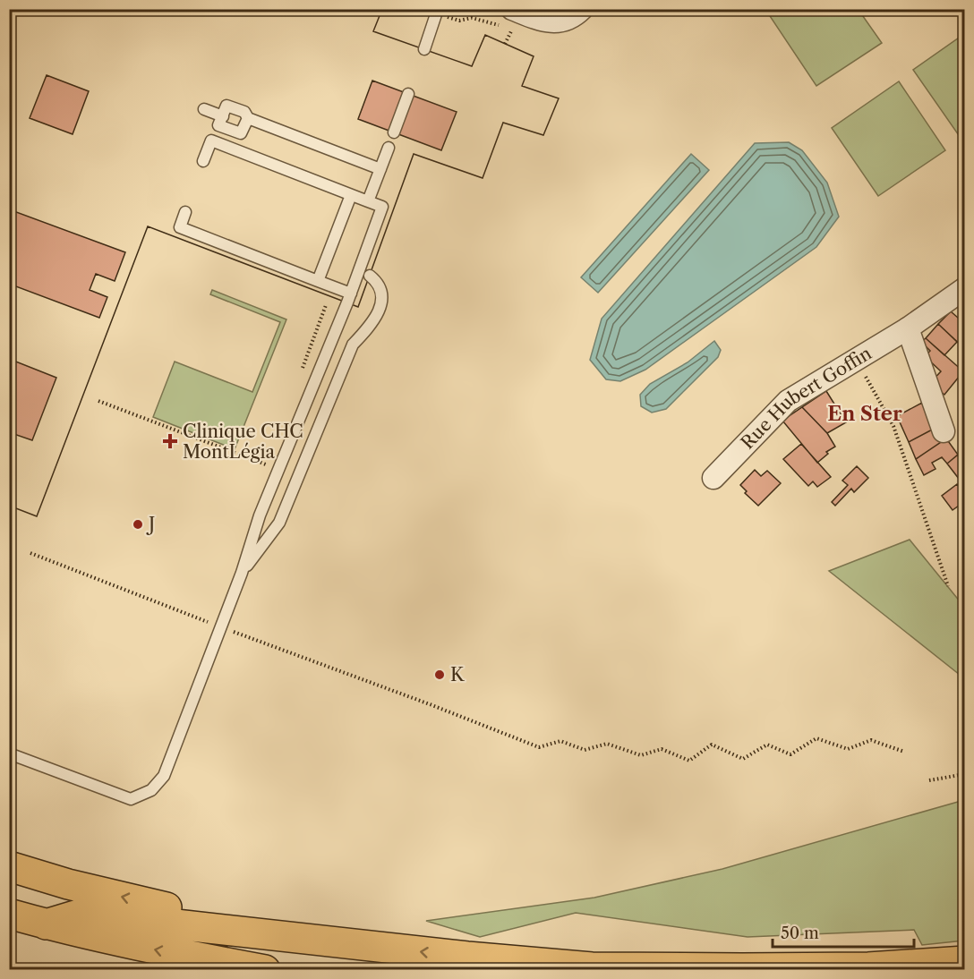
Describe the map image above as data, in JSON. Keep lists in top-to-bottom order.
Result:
{
  "streets": {
    "street": ["Rue Hubert Goffin"]
  },
  "districts": ["En Ster"],
  "places": {
    "health": ["Clinique CHC MontLégia"],
    "other": ["J", "K"]
  },
  "scale_bar": "50 m"
}
